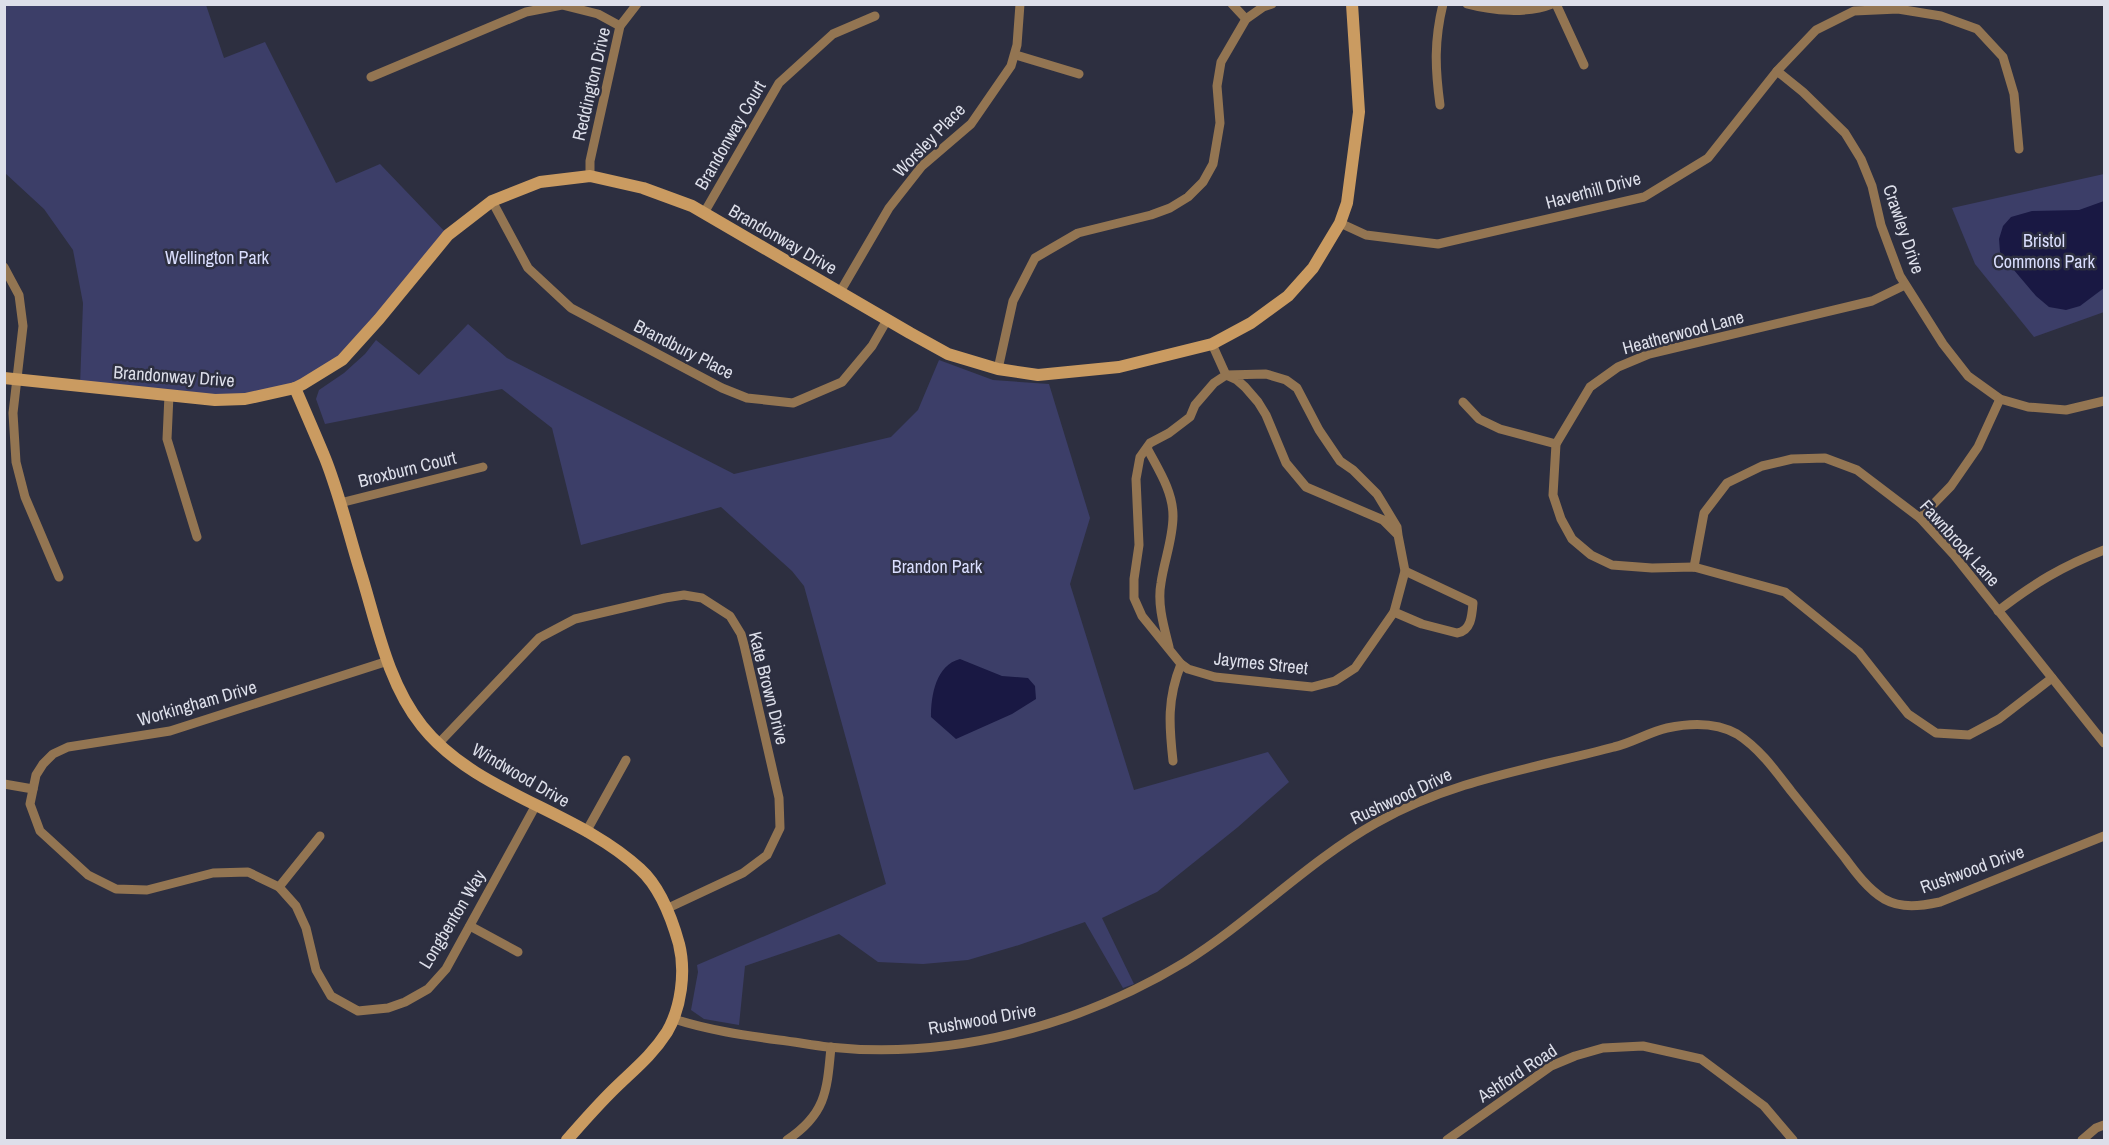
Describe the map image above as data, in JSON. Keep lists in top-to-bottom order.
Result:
{
  "streets": {
    "street": [
      "Reddington Drive",
      "Brandonway Court",
      "Worsley Place",
      "Haverhill Drive",
      "Crawley Drive",
      "Brandonway Drive",
      "Heatherwood Lane",
      "Brandbury Place",
      "Broxburn Court",
      "Fawnbrook Lane",
      "Jaymes Street",
      "Kate Brown Drive",
      "Workingham Drive",
      "Windwood Drive",
      "Rushwood Drive",
      "Longbenton Way",
      "Ashford Road"
    ]
  },
  "crossings": [
    ["Reddington Drive", "Brandonway Drive"],
    ["Brandonway Court", "Brandonway Drive"],
    ["Worsley Place", "Brandonway Drive"],
    ["Haverhill Drive", "Crawley Drive"],
    ["Haverhill Drive", "Brandonway Drive"],
    ["Crawley Drive", "Heatherwood Lane"],
    ["Brandonway Drive", "Brandbury Place"],
    ["Brandonway Drive", "Windwood Drive"],
    ["Heatherwood Lane", "Fawnbrook Lane"],
    ["Broxburn Court", "Windwood Drive"],
    ["Kate Brown Drive", "Windwood Drive"],
    ["Workingham Drive", "Windwood Drive"],
    ["Workingham Drive", "Longbenton Way"],
    ["Windwood Drive", "Rushwood Drive"],
    ["Windwood Drive", "Longbenton Way"]
  ],
  "parks": ["Bristol Commons Park", "Wellington Park", "Brandon Park"]
}
